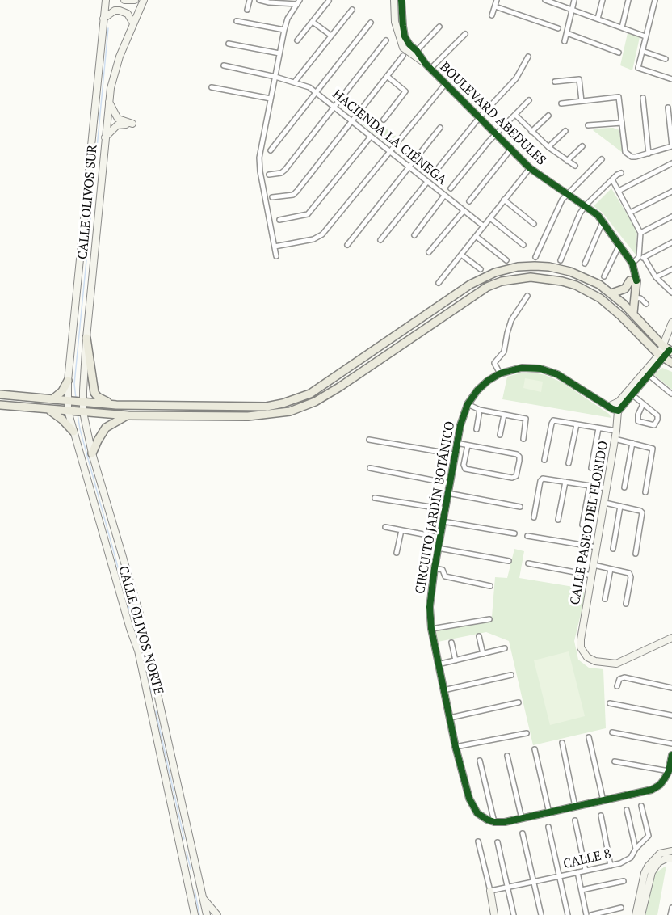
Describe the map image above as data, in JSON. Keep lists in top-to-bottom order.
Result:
{
  "streets": {
    "main road": [
      "BOULEVARD ABEDULES",
      "CALLE OLIVOS SUR",
      "CIRCUITO JARDÍN BOTÁNICO",
      "CALLE PASEO DEL FLORIDO",
      "CALLE OLIVOS NORTE"
    ],
    "street": ["HACIENDA LA CIÉNEGA", "CALLE 8"]
  },
  "crossings": [
    ["CALLE OLIVOS SUR", "CALLE OLIVOS NORTE"],
    ["CIRCUITO JARDÍN BOTÁNICO", "CALLE PASEO DEL FLORIDO"]
  ]
}
